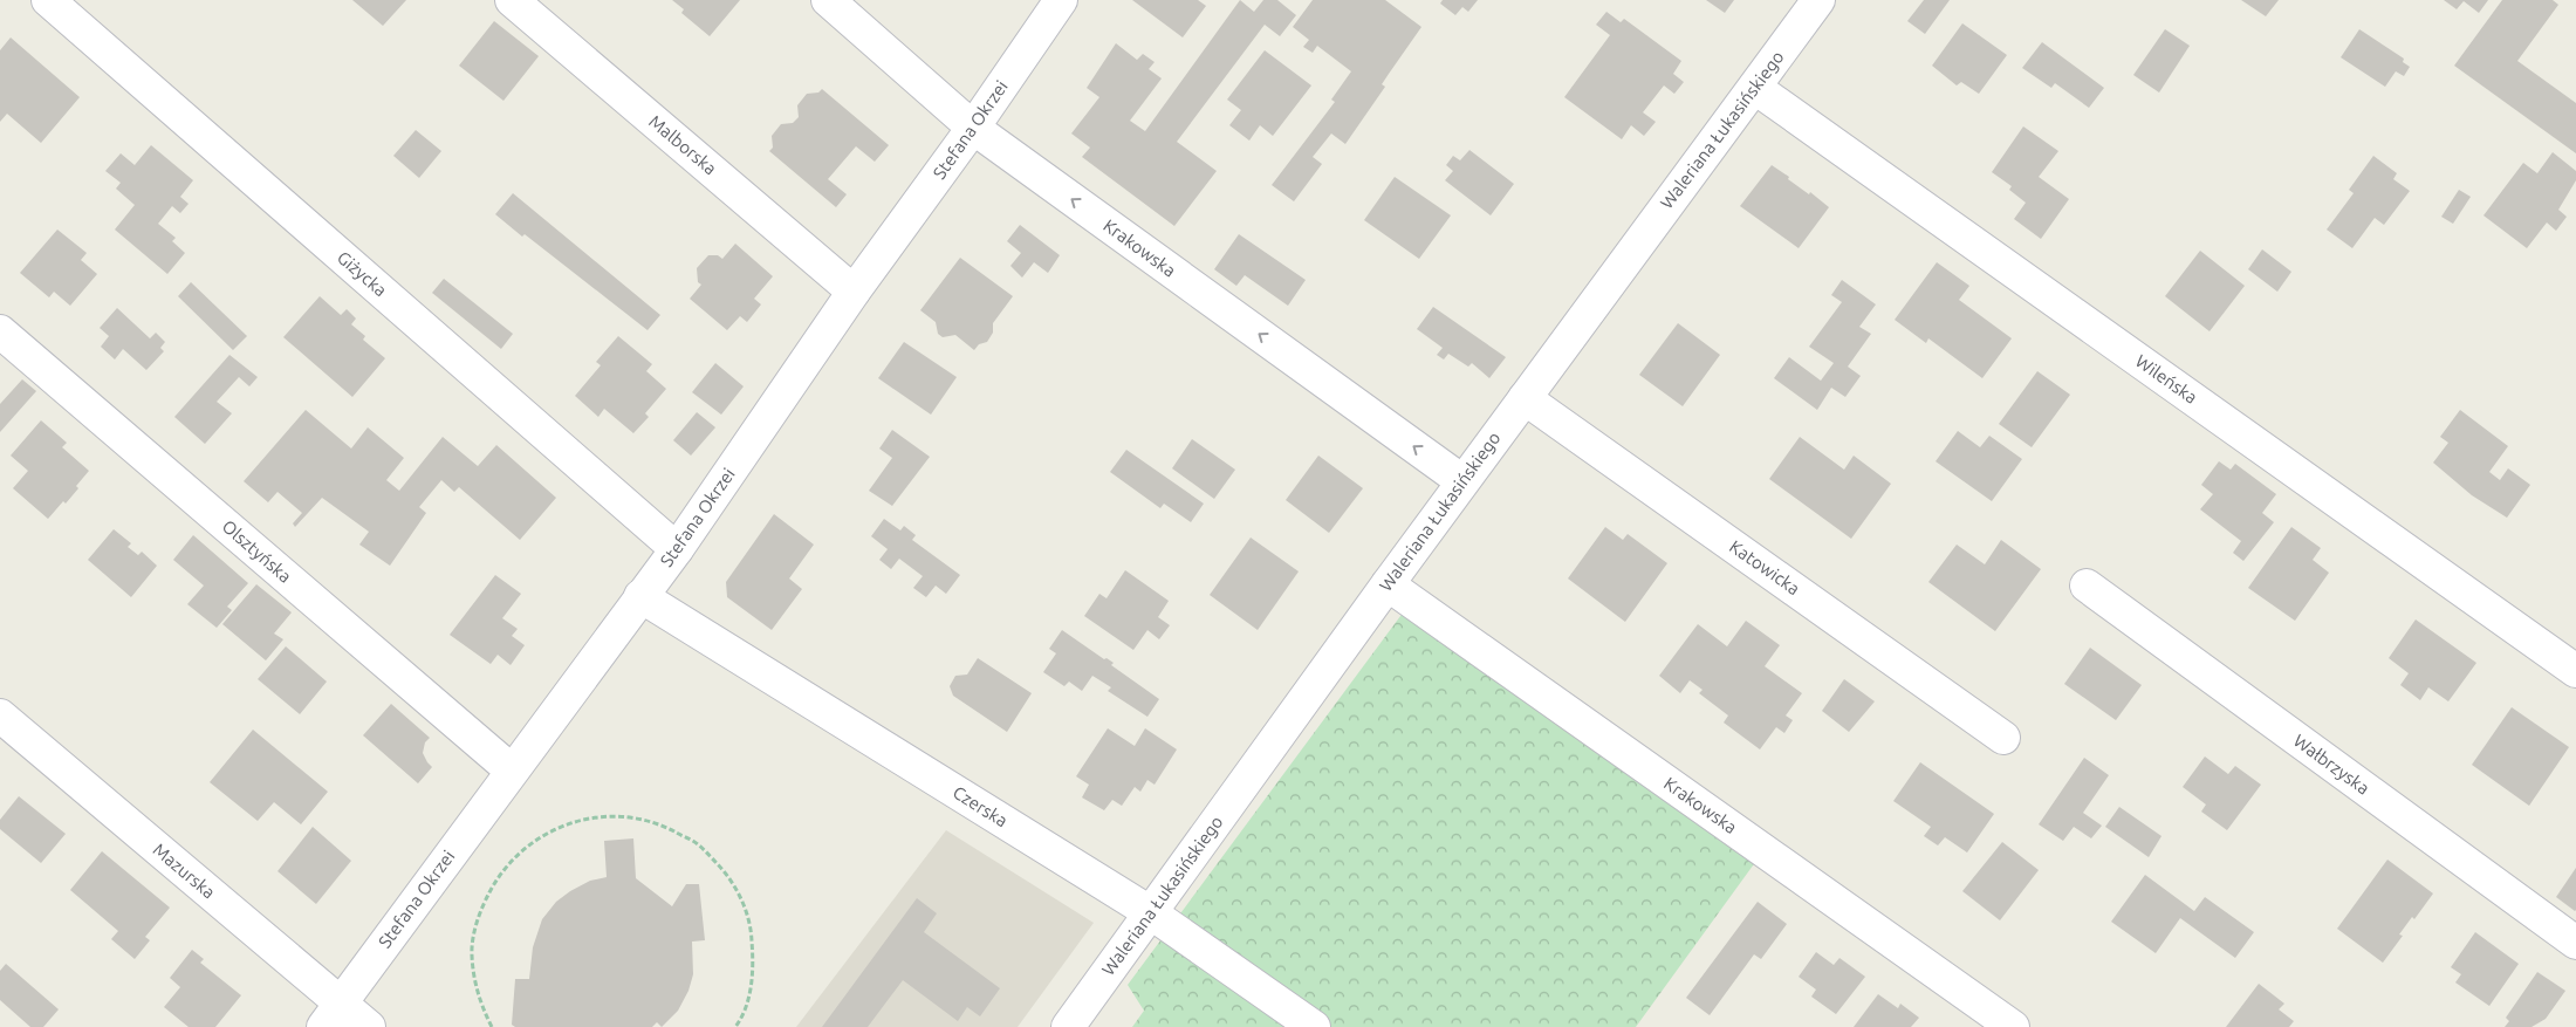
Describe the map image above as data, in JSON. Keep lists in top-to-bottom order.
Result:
{
  "streets": {
    "street": [
      "Stefana Okrzei",
      "Waleriana Łukasińskiego",
      "Malborska",
      "Krakowska",
      "Giżycka",
      "Wileńska",
      "Olsztyńska",
      "Katowicka",
      "Wałbrzyska",
      "Czerska",
      "Mazurska"
    ]
  },
  "crossings": [
    ["Stefana Okrzei", "Malborska"],
    ["Stefana Okrzei", "Krakowska"],
    ["Stefana Okrzei", "Giżycka"],
    ["Stefana Okrzei", "Olsztyńska"],
    ["Stefana Okrzei", "Czerska"],
    ["Stefana Okrzei", "Mazurska"],
    ["Waleriana Łukasińskiego", "Krakowska"],
    ["Waleriana Łukasińskiego", "Wileńska"],
    ["Waleriana Łukasińskiego", "Katowicka"],
    ["Waleriana Łukasińskiego", "Czerska"]
  ],
  "one_way": ["Krakowska"]
}
